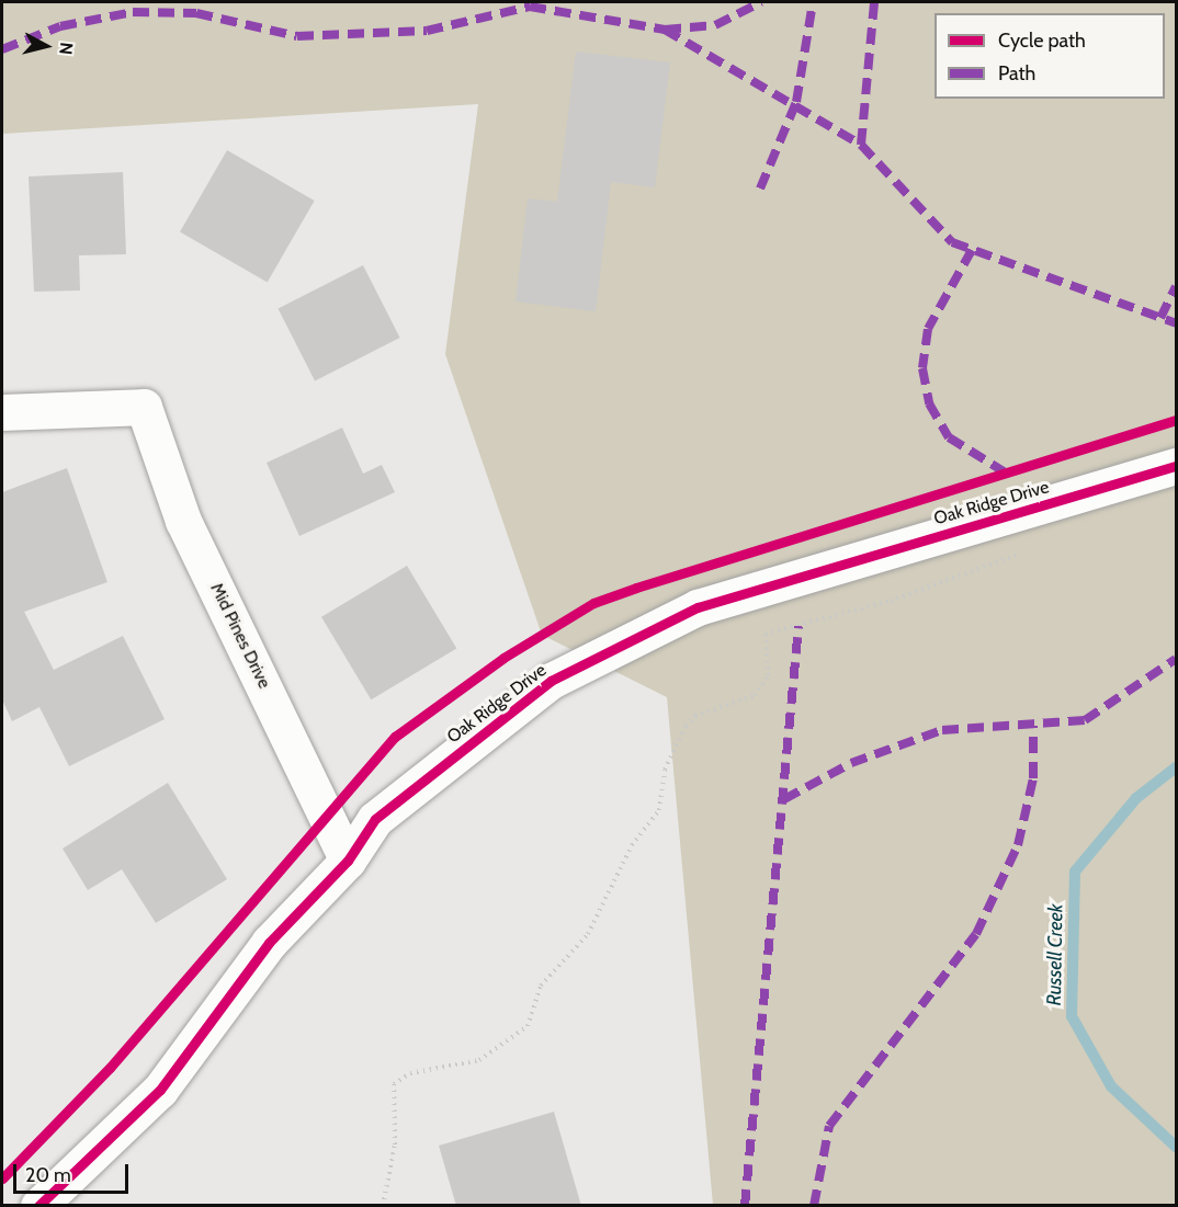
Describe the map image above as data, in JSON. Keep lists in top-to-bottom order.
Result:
{
  "streets": {
    "street": ["Oak Ridge Drive", "Mid Pines Drive"]
  },
  "crossings": [
    ["Oak Ridge Drive", "Mid Pines Drive"]
  ],
  "water": ["Russell Creek"],
  "legend": ["Cycle path", "Path"],
  "scale_bar": "20 m",
  "north": "right"
}
